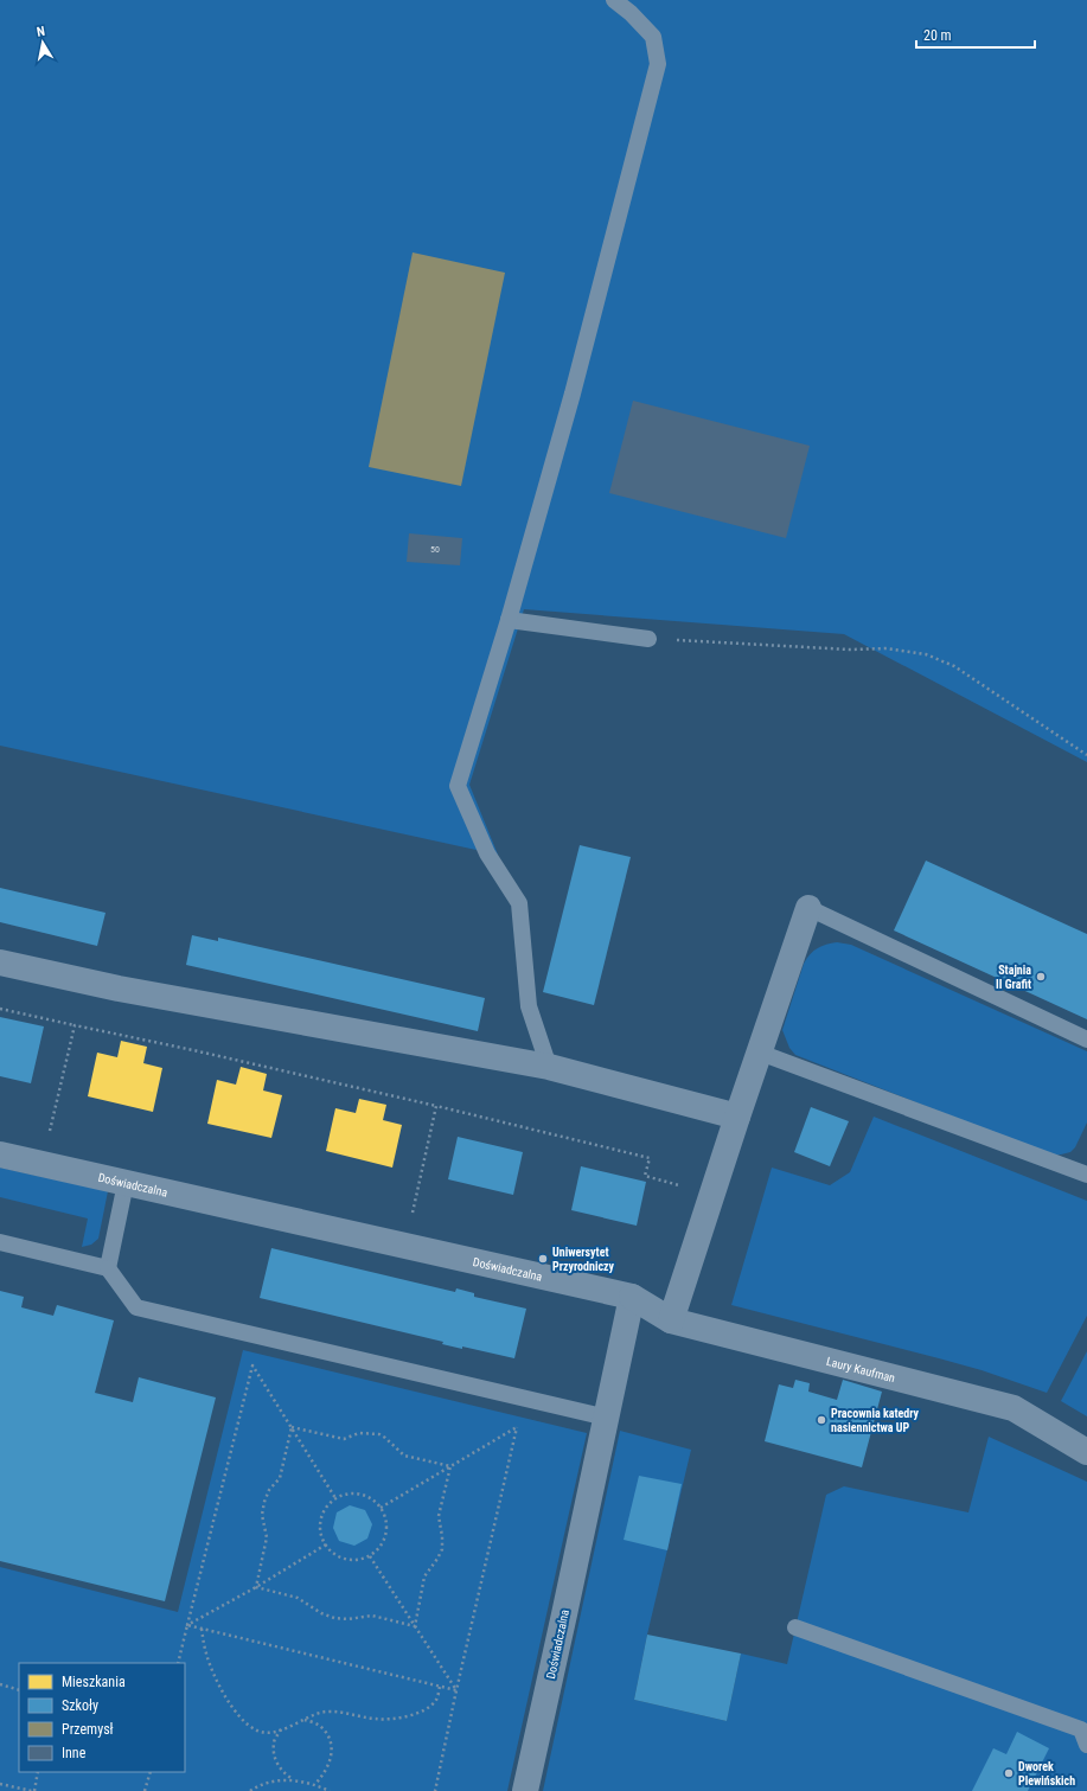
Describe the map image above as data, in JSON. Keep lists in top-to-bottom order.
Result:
{
  "streets": {
    "street": ["Doświadczalna", "Laury Kaufman"]
  },
  "crossings": [
    ["Doświadczalna", "Laury Kaufman"]
  ],
  "places": [
    "Stajnia II Grafit",
    "Uniwersytet Przyrodniczy",
    "Pracownia katedry nasiennictwa UP",
    "Dworek Plewińskich"
  ],
  "house_numbers": ["50"],
  "legend": [
    "Mieszkania",
    "Szkoły",
    "Przemysł",
    "Inne"
  ],
  "scale_bar": "20 m",
  "north": "top"
}
